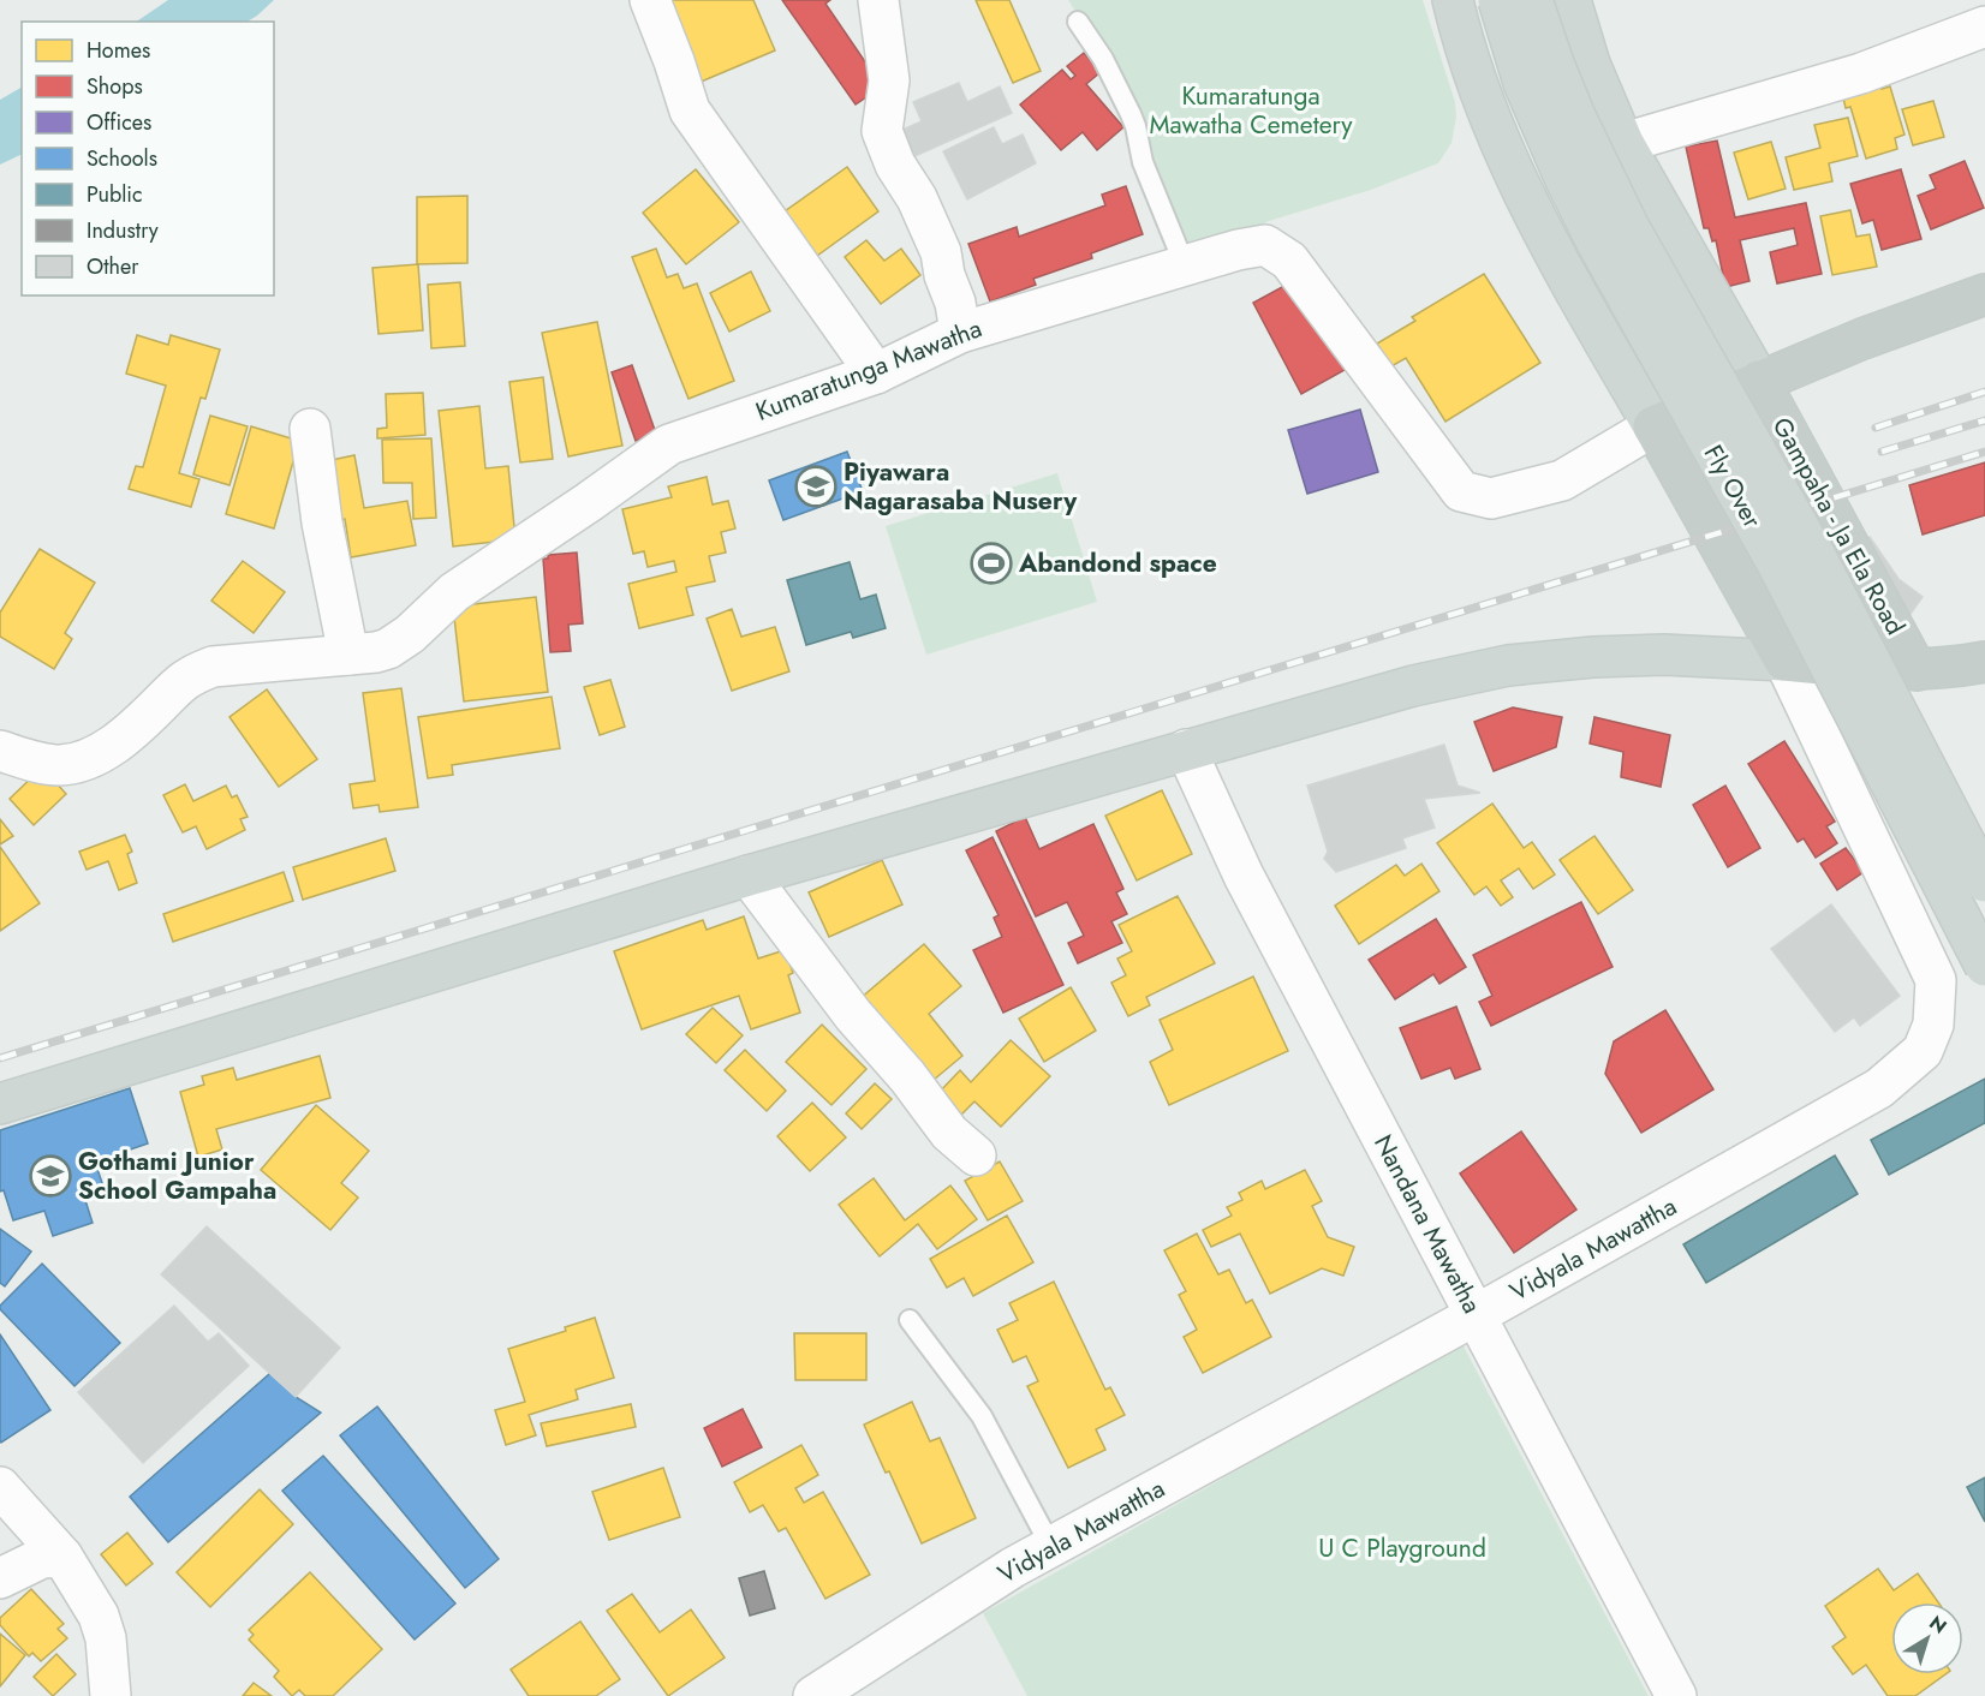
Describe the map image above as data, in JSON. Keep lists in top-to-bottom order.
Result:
{
  "streets": {
    "highway": ["Gampaha - Ja Ela Road"],
    "main road": ["Fly Over"],
    "street": ["Kumaratunga Mawatha", "Nandana Mawatha", "Vidyala Mawattha"]
  },
  "crossings": [
    ["Nandana Mawatha", "Vidyala Mawattha"]
  ],
  "parks": ["Kumaratunga Mawatha Cemetery", "U C Playground"],
  "places": {
    "school or university": ["Piyawara Nagarasaba Nusery", "Gothami Junior School Gampaha"],
    "sports": ["Abandond space"]
  },
  "legend": [
    "Homes",
    "Shops",
    "Offices",
    "Schools",
    "Public",
    "Industry",
    "Other"
  ],
  "north": "top right"
}
